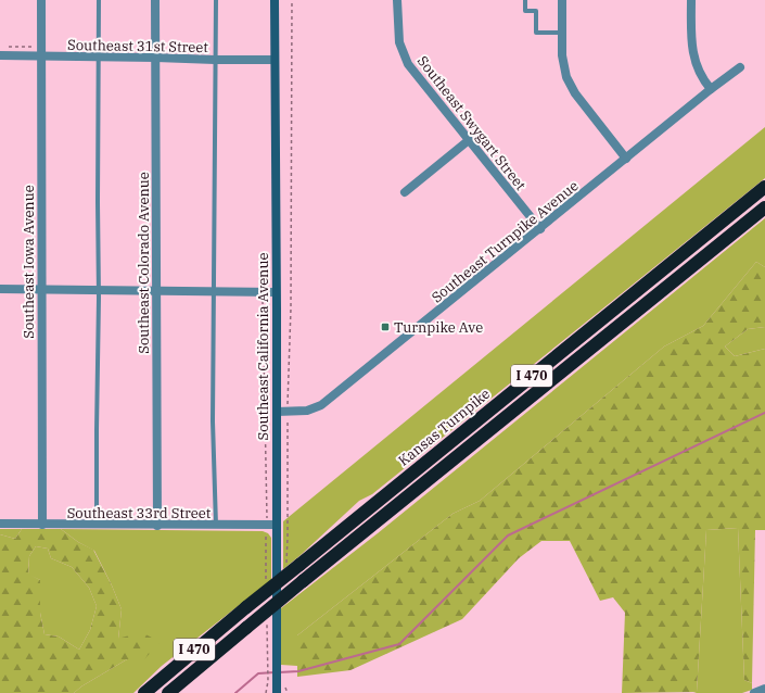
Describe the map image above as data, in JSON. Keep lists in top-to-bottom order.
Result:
{
  "streets": {
    "highway": ["I 470", "Kansas Turnpike"],
    "main road": ["Southeast California Avenue"],
    "street": [
      "Southeast 31st Street",
      "Southeast Swygart Street",
      "Southeast Turnpike Avenue",
      "Southeast Iowa Avenue",
      "Southeast Colorado Avenue",
      "Southeast 33rd Street"
    ]
  },
  "crossings": [
    ["Southeast 31st Street", "Southeast Iowa Avenue"],
    ["Southeast 31st Street", "Southeast Colorado Avenue"],
    ["Southeast 31st Street", "Southeast California Avenue"],
    ["Southeast Swygart Street", "Southeast Turnpike Avenue"],
    ["Southeast Turnpike Avenue", "Southeast California Avenue"],
    ["Southeast Iowa Avenue", "Southeast 33rd Street"],
    ["Southeast Colorado Avenue", "Southeast 33rd Street"],
    ["Southeast California Avenue", "Southeast 33rd Street"]
  ],
  "places": {
    "transit": ["Turnpike Ave"]
  }
}
